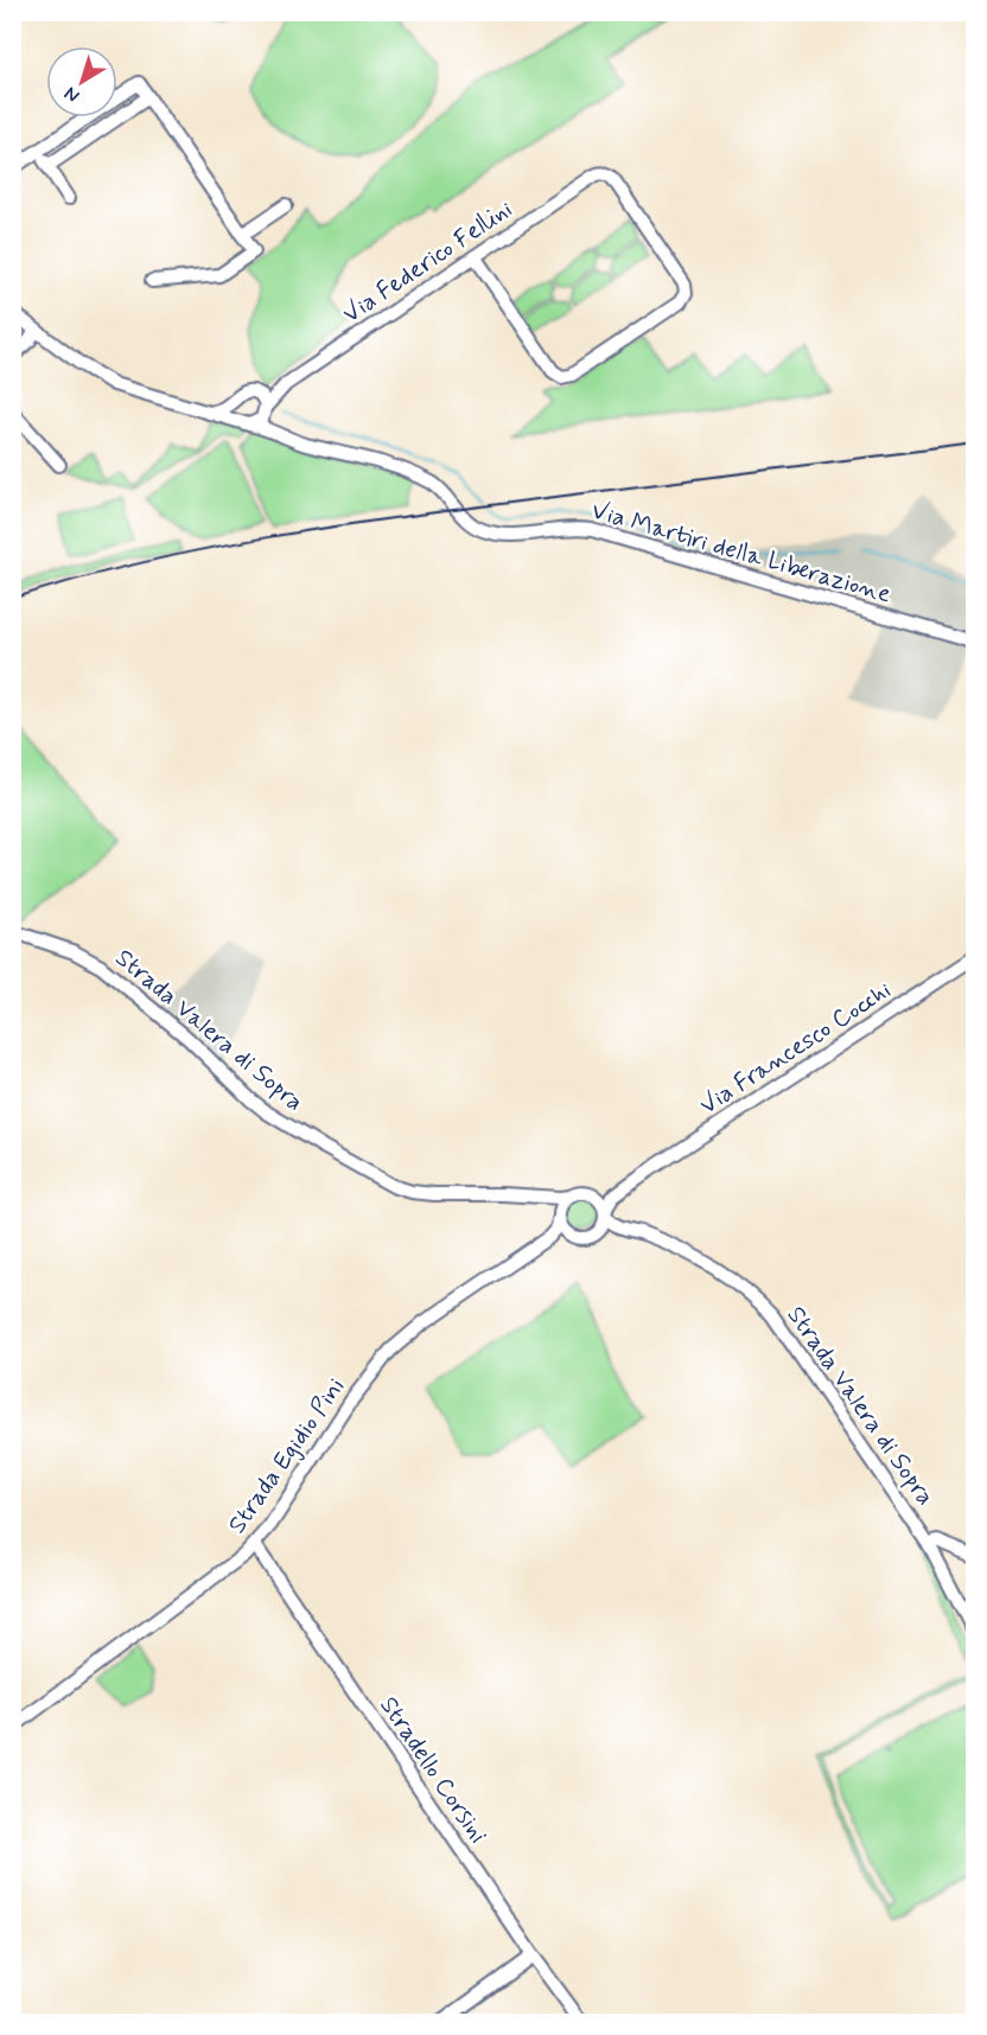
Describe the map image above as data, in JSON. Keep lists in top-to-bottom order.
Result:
{
  "streets": {
    "street": [
      "Via Federico Fellini",
      "Via Martiri della Liberazione",
      "Strada Valera di Sopra",
      "Via Francesco Cocchi",
      "Strada Egidio Pini",
      "Stradello Corsini"
    ]
  },
  "crossings": [
    ["Strada Valera di Sopra", "Via Francesco Cocchi"],
    ["Strada Valera di Sopra", "Strada Egidio Pini"],
    ["Via Francesco Cocchi", "Strada Egidio Pini"],
    ["Strada Egidio Pini", "Stradello Corsini"]
  ],
  "north": "bottom left"
}
